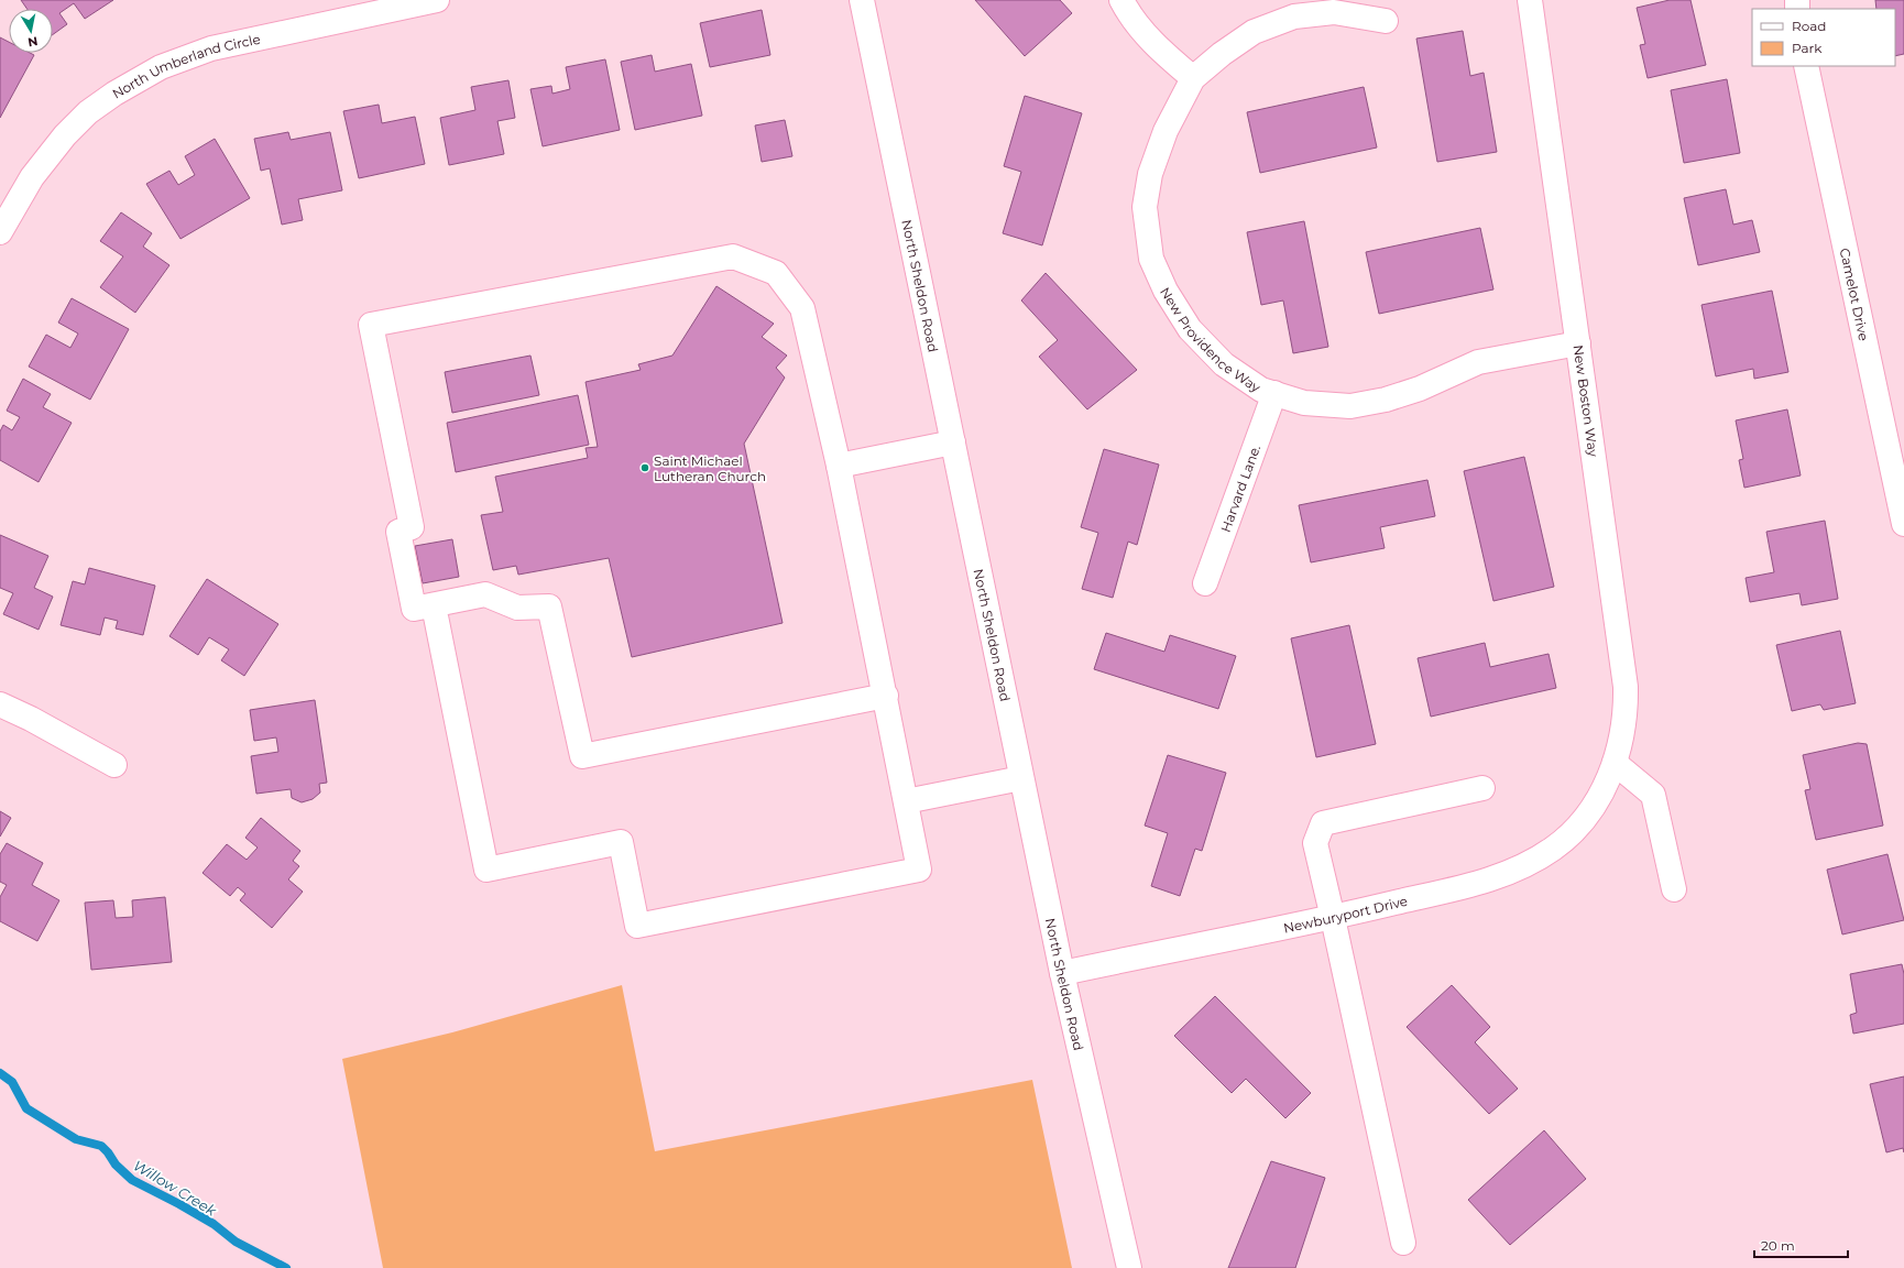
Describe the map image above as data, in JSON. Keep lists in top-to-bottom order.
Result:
{
  "streets": {
    "street": [
      "North Umberland Circle",
      "North Sheldon Road",
      "Camelot Drive",
      "New Providence Way",
      "New Boston Way",
      "Harvard Lane.",
      "Newburyport Drive"
    ]
  },
  "crossings": [
    ["North Sheldon Road", "Newburyport Drive"],
    ["New Providence Way", "New Boston Way"],
    ["New Providence Way", "Harvard Lane."],
    ["New Boston Way", "Newburyport Drive"]
  ],
  "water": ["Willow Creek"],
  "places": ["Saint Michael Lutheran Church"],
  "legend": ["Road", "Park"],
  "scale_bar": "20 m",
  "north": "bottom"
}
